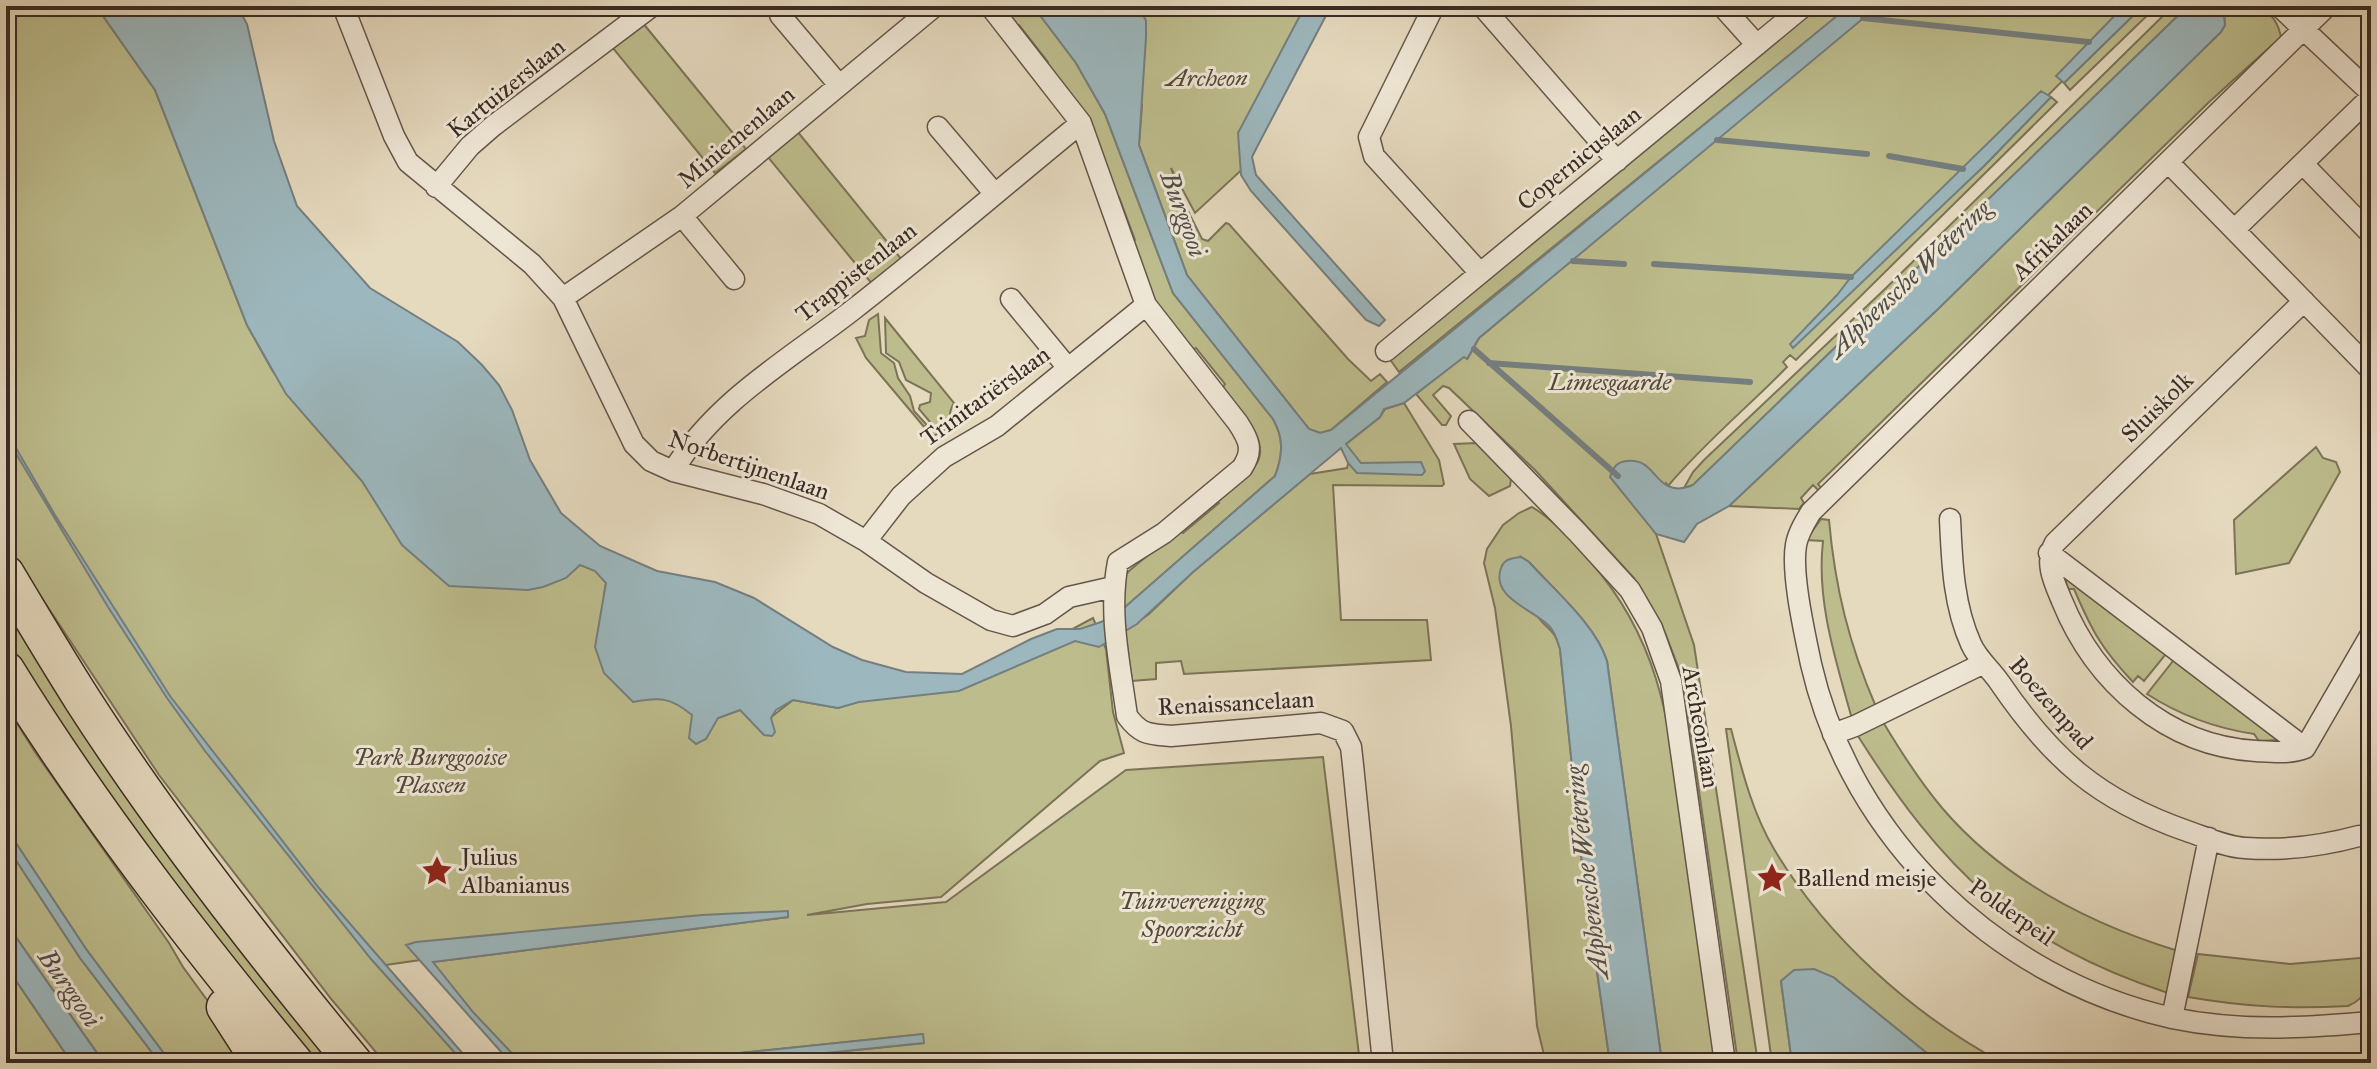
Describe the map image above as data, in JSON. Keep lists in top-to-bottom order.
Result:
{
  "streets": {
    "street": [
      "Kartuizerslaan",
      "Miniemenlaan",
      "Copernicuslaan",
      "Afrikalaan",
      "Trappistenlaan",
      "Trinitariërslaan",
      "Sluiskolk",
      "Norbertijnenlaan",
      "Renaissancelaan",
      "Boezempad",
      "Archeonlaan",
      "Polderpeil"
    ]
  },
  "crossings": [
    ["Kartuizerslaan", "Norbertijnenlaan"],
    ["Miniemenlaan", "Norbertijnenlaan"],
    ["Afrikalaan", "Polderpeil"],
    ["Trappistenlaan", "Norbertijnenlaan"],
    ["Trappistenlaan", "Renaissancelaan"],
    ["Trinitariërslaan", "Norbertijnenlaan"],
    ["Trinitariërslaan", "Renaissancelaan"],
    ["Norbertijnenlaan", "Renaissancelaan"],
    ["Boezempad", "Polderpeil"]
  ],
  "water": ["Burggooi", "Alphensche Wetering"],
  "parks": [
    "Archeon",
    "Limesgaarde",
    "Park Burggooise Plassen",
    "Tuinvereniging Spoorzicht"
  ],
  "places": {
    "place": ["Julius Albanianus", "Ballend meisje"]
  }
}
